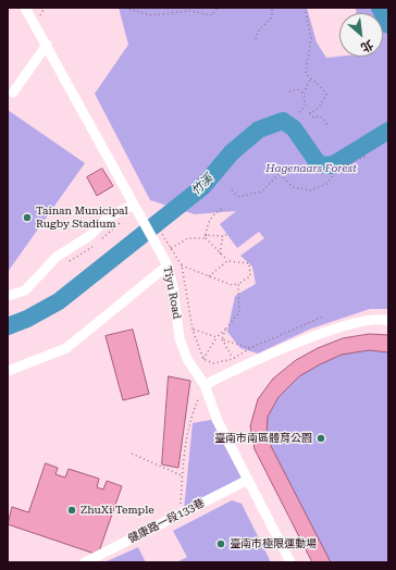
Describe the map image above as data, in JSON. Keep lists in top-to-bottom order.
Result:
{
  "streets": {
    "street": ["Tiyu Road", "健康路一段133巷"]
  },
  "crossings": [
    ["Tiyu Road", "健康路一段133巷"]
  ],
  "water": ["竹溪"],
  "parks": ["Hagenaars Forest"],
  "places": [
    "Tainan Municipal Rugby Stadium",
    "臺南市南區體育公園",
    "ZhuXi Temple",
    "臺南市極限運動場"
  ],
  "north": "bottom right"
}
